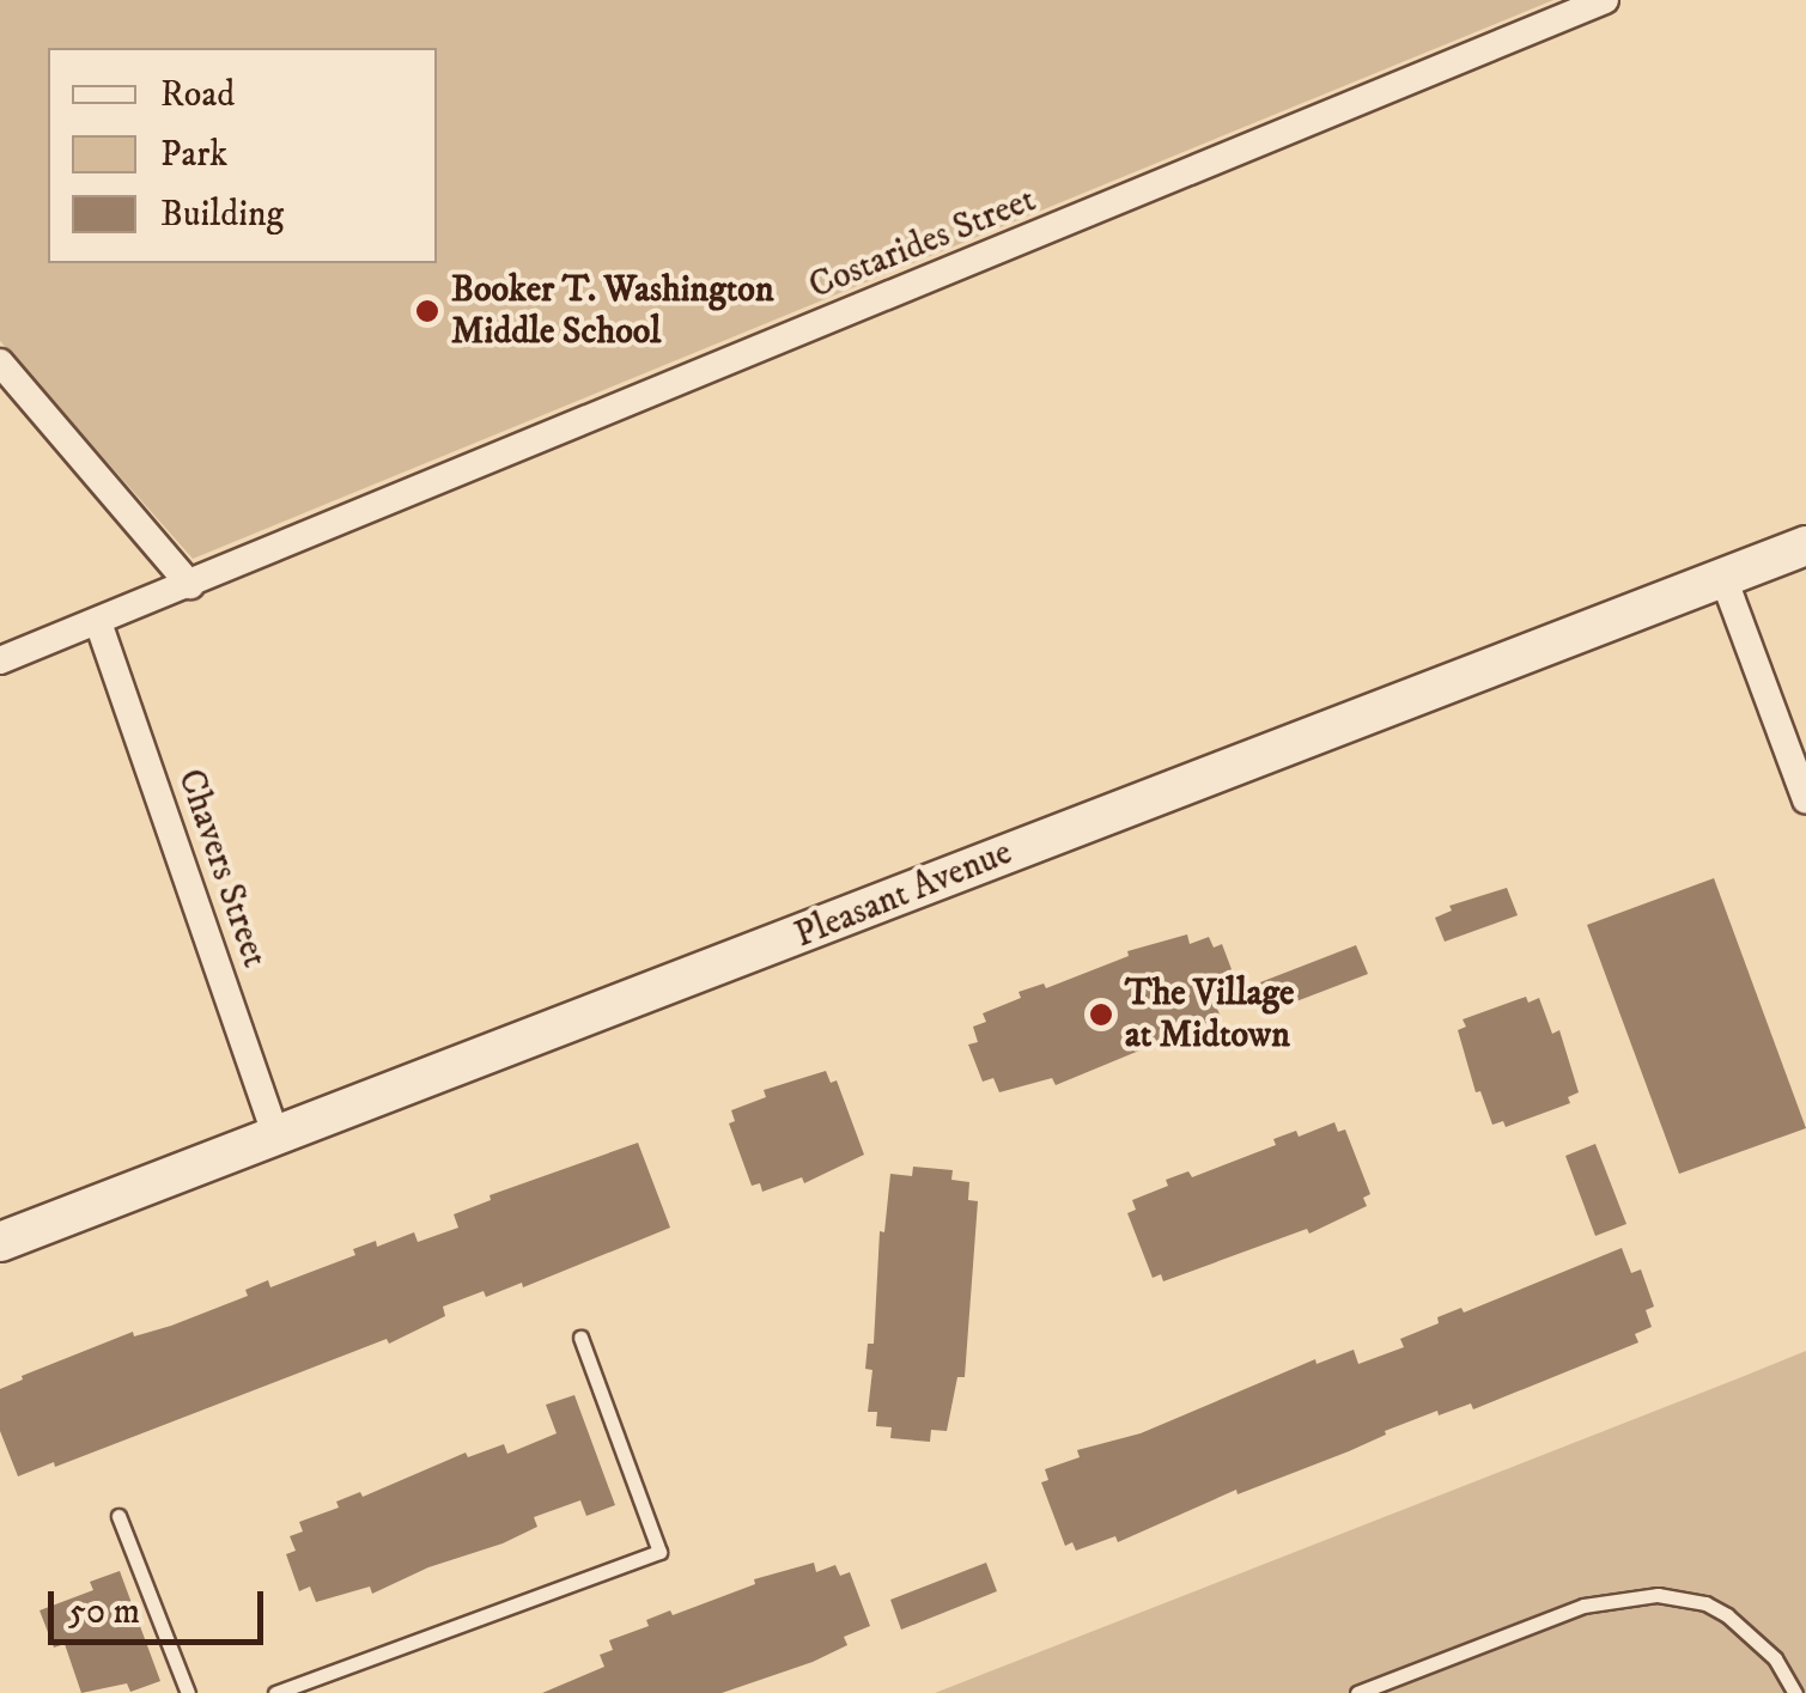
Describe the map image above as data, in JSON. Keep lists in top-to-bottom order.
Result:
{
  "streets": {
    "street": ["Costarides Street", "Chavers Street", "Pleasant Avenue"]
  },
  "crossings": [
    ["Costarides Street", "Chavers Street"],
    ["Chavers Street", "Pleasant Avenue"]
  ],
  "places": ["Booker T. Washington Middle School", "The Village at Midtown"],
  "legend": ["Road", "Park", "Building"],
  "scale_bar": "50 m"
}
